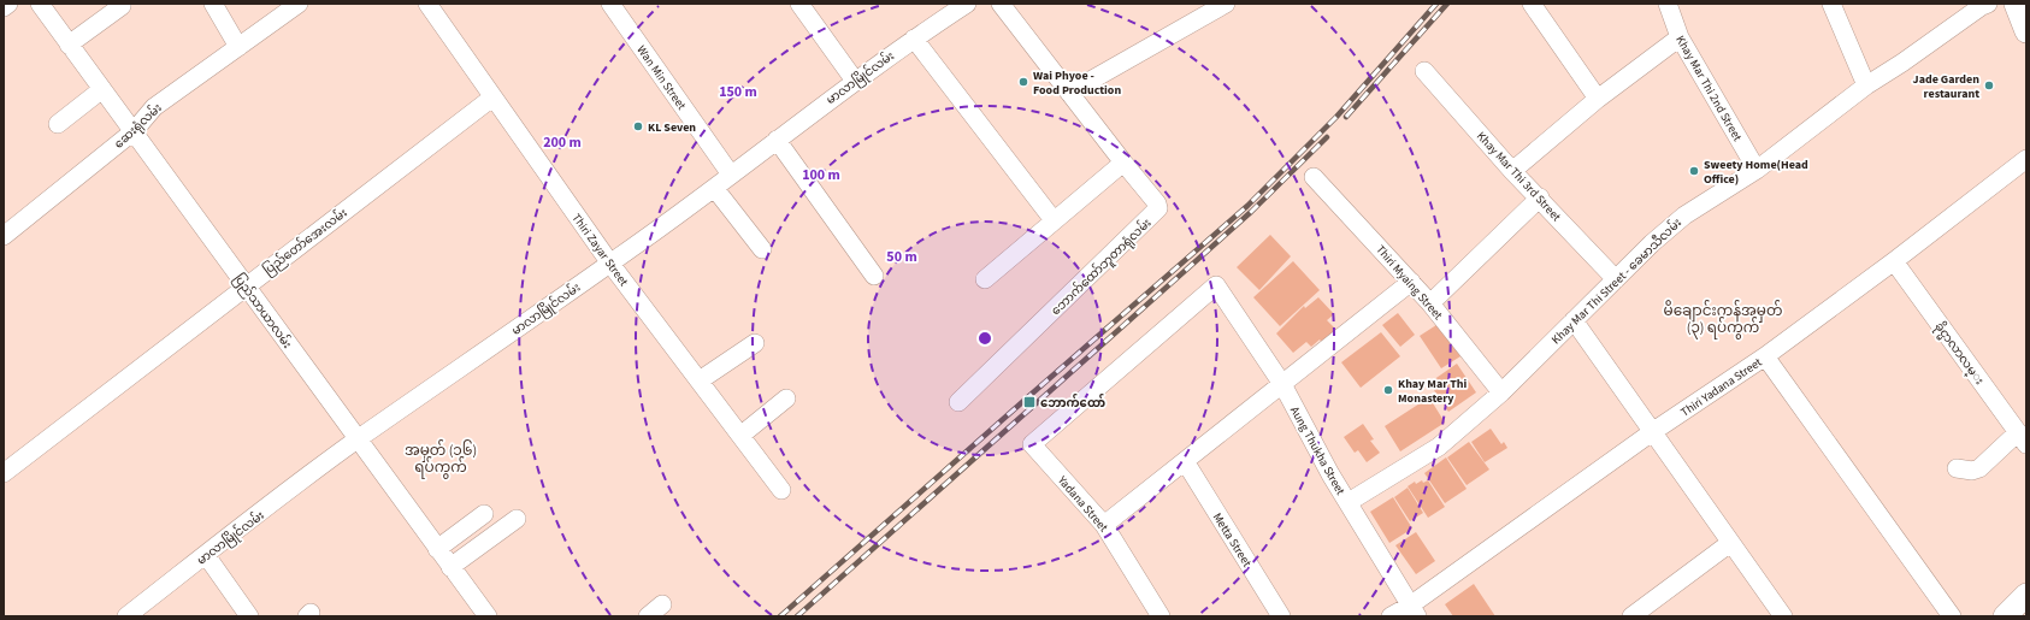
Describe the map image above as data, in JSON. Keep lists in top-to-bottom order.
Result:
{
  "streets": {
    "street": [
      "Wan Min Street",
      "မာလာမြိုင်လမ်း",
      "Khay Mar Thi 2nd Street",
      "ဆေးရုံလမ်း",
      "Khay Mar Thi 3rd Street",
      "ပြည်တော်အေးလမ်း",
      "Thiri Zayar Street",
      "ဘောက်ထော်ဘူတာရုံလမ်း",
      "Khay Mar Thi Street - ခေမာသီလမ်း",
      "Thiri Myaing Street",
      "ပြည်သာယာလမ်း",
      "ခိုင္မာလာလမ္း",
      "Thiri Yadana Street",
      "Aung Thukha Street",
      "Yadana Street",
      "Metta Street"
    ]
  },
  "crossings": [
    ["Wan Min Street", "မာလာမြိုင်လမ်း"],
    ["မာလာမြိုင်လမ်း", "Thiri Zayar Street"],
    ["မာလာမြိုင်လမ်း", "ပြည်သာယာလမ်း"],
    ["Khay Mar Thi 2nd Street", "Khay Mar Thi Street - ခေမာသီလမ်း"],
    ["ဆေးရုံလမ်း", "ပြည်သာယာလမ်း"],
    ["Khay Mar Thi 3rd Street", "Khay Mar Thi Street - ခေမာသီလမ်း"],
    ["ပြည်တော်အေးလမ်း", "Thiri Zayar Street"],
    ["ပြည်တော်အေးလမ်း", "ပြည်သာယာလမ်း"],
    ["Khay Mar Thi Street - ခေမာသီလမ်း", "Thiri Myaing Street"],
    ["Khay Mar Thi Street - ခေမာသီလမ်း", "Aung Thukha Street"],
    ["ခိုင္မာလာလမ္း", "Thiri Yadana Street"],
    ["Thiri Yadana Street", "Aung Thukha Street"],
    ["Aung Thukha Street", "Yadana Street"]
  ],
  "districts": ["မိချောင်းကန်အမှတ် (၃) ရပ်ကွက်", "အမှတ် (၁၆) ရပ်ကွက်"],
  "places": {
    "other": [
      "Wai Phyoe - Food Production",
      "Jade Garden restaurant",
      "KL Seven",
      "Sweety Home(Head Office)",
      "Khay Mar Thi Monastery"
    ],
    "transit": ["ဘောက်ထော်"]
  },
  "rings": [
    "150 m",
    "200 m",
    "100 m",
    "50 m"
  ]
}
